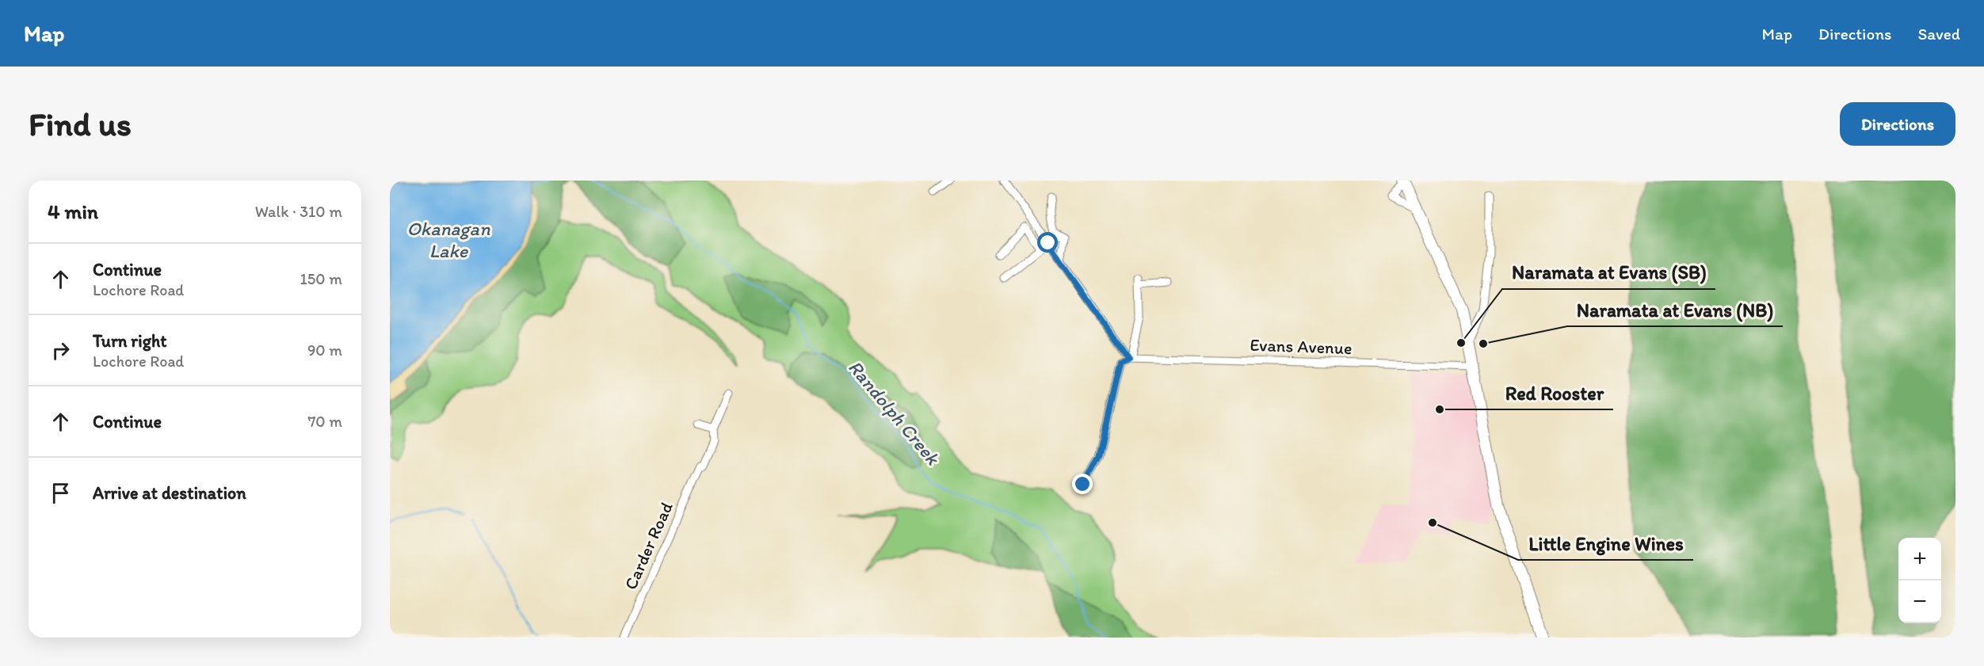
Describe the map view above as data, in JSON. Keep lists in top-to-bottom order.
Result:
{
  "streets": {
    "street": ["Evans Avenue", "Carder Road"]
  },
  "water": ["Okanagan Lake", "Randolph Creek"],
  "places": [
    "Naramata at Evans (SB)",
    "Naramata at Evans (NB)",
    "Red Rooster",
    "Little Engine Wines"
  ],
  "page": {
    "header": "Map",
    "nav": ["Map", "Directions", "Saved"],
    "buttons": "Directions",
    "title": "Find us",
    "heading": ["4 min", "Walk · 310 m"],
    "list": [
      ["Continue", "Lochore Road", "150 m"],
      ["Turn right", "Lochore Road", "90 m"],
      ["Continue", "70 m"],
      "Arrive at destination"
    ],
    "map_buttons": ["+", "−"]
  }
}
